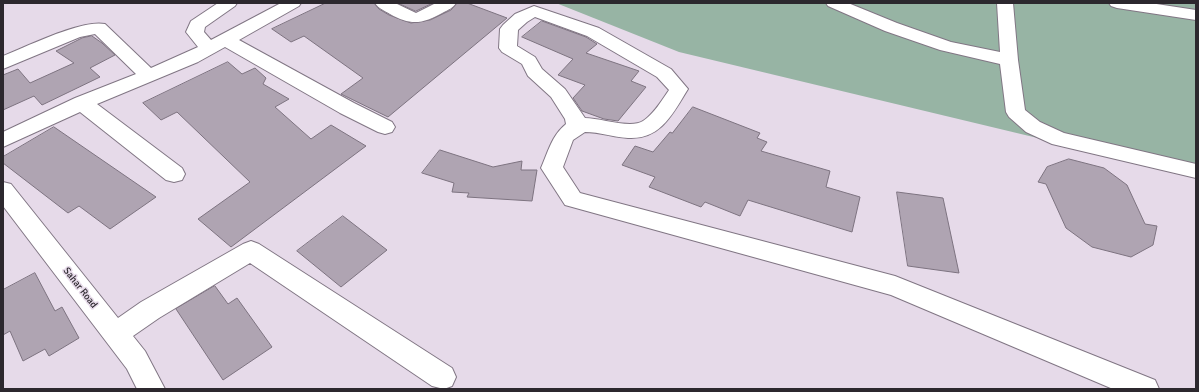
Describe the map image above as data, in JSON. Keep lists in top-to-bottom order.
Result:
{
  "streets": {
    "street": ["Sahar Road"]
  }
}
